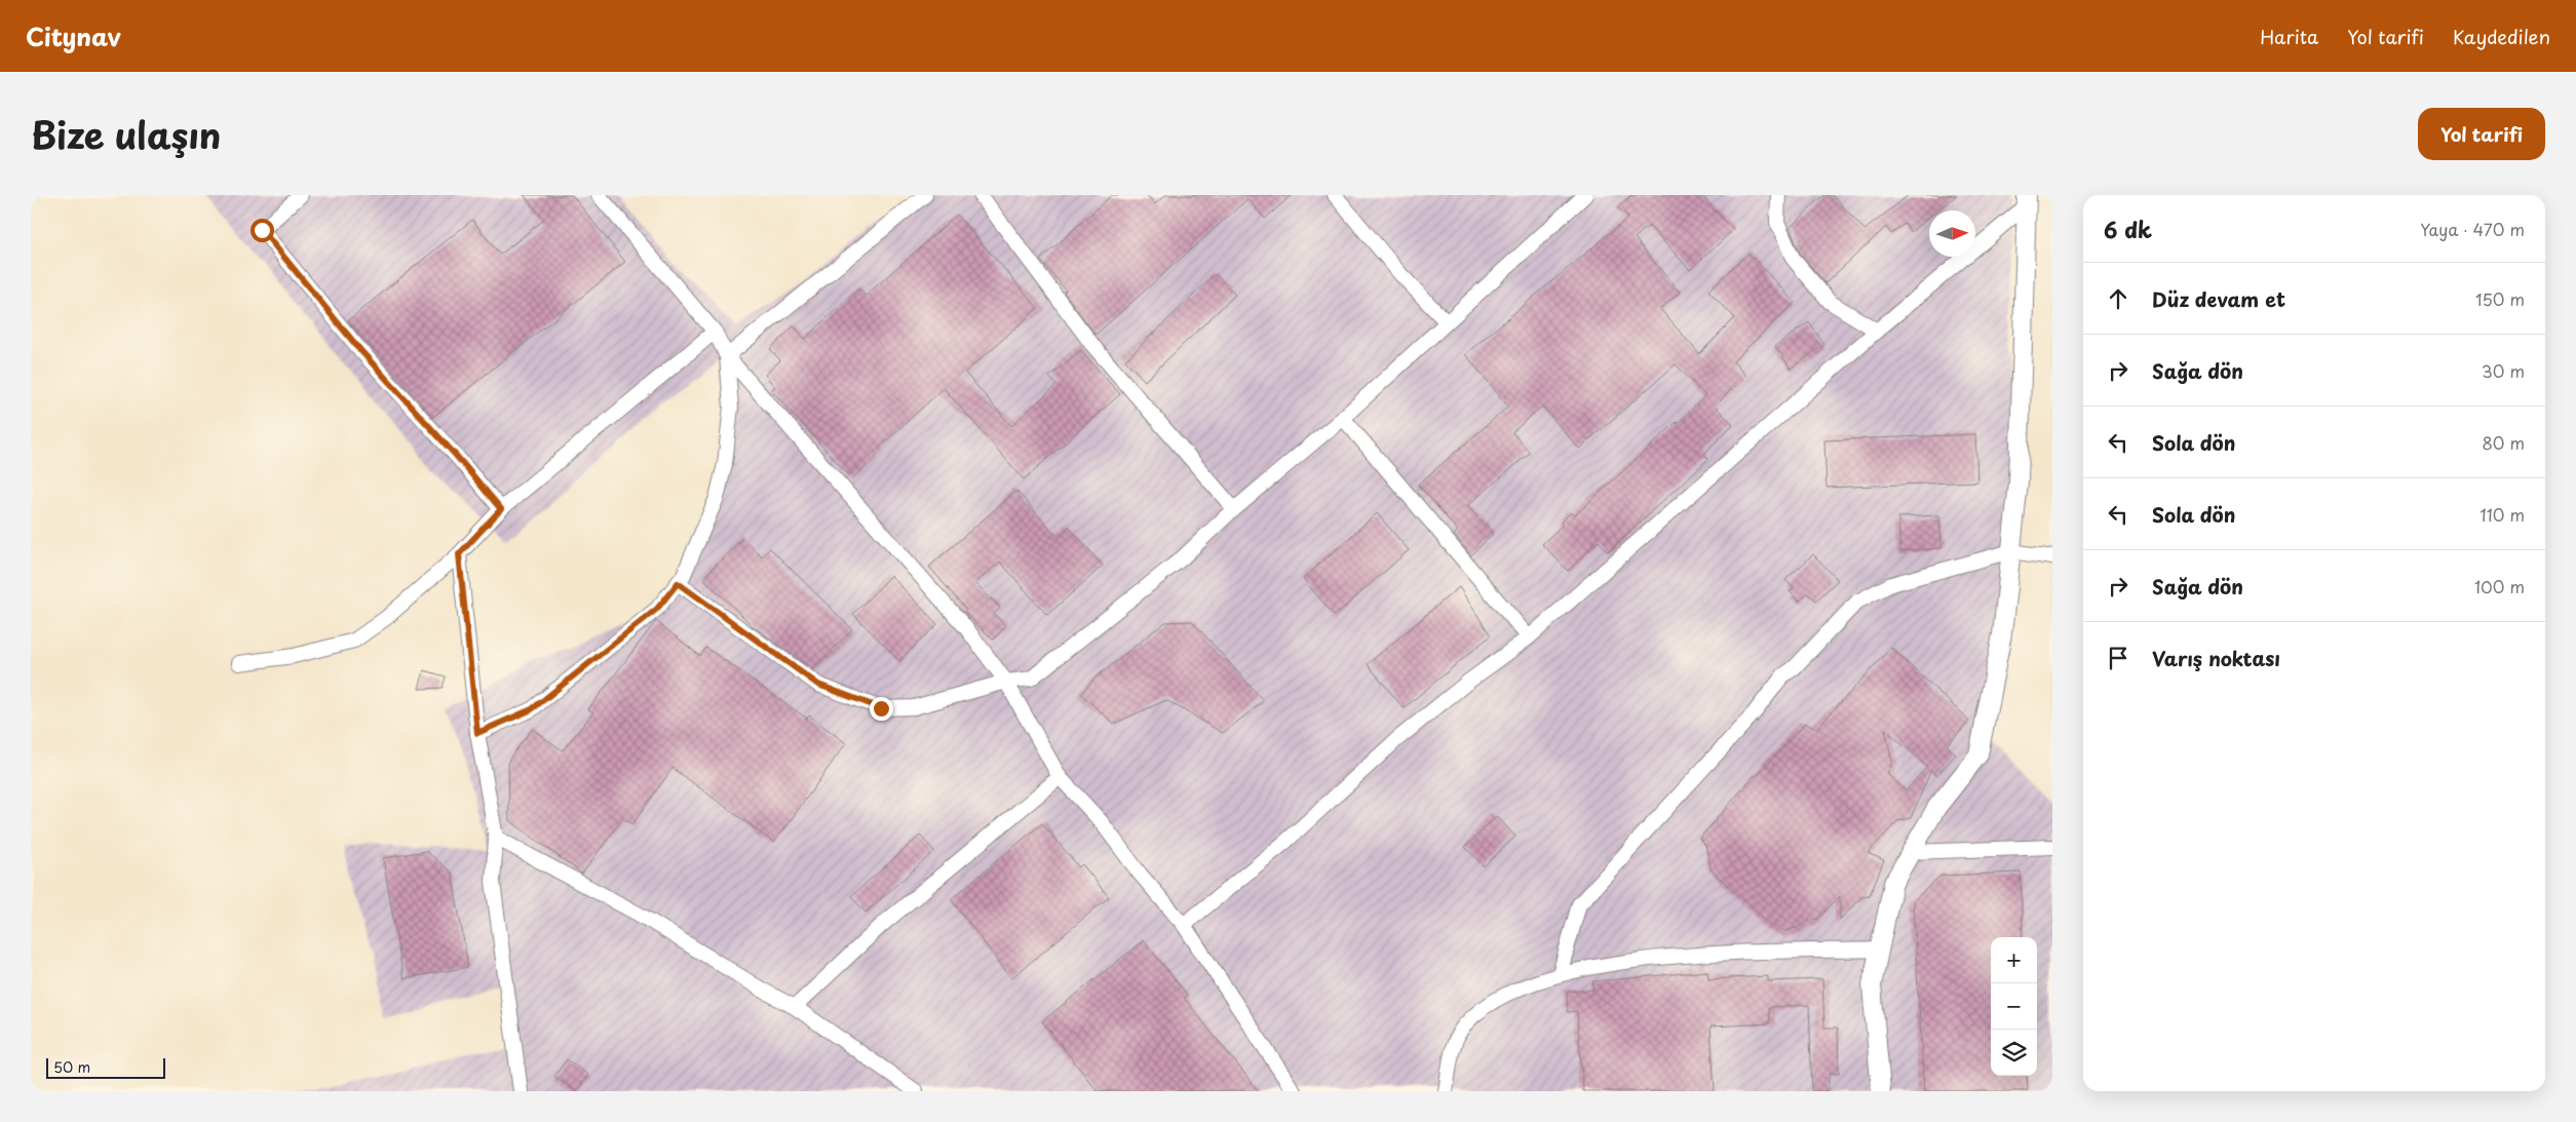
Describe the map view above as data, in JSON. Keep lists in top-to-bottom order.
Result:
{
  "scale_bar": "50 m",
  "north": "right",
  "page": {
    "header": "Citynav",
    "nav": ["Harita", "Yol tarifi", "Kaydedilen"],
    "title": "Bize ulaşın",
    "buttons": "Yol tarifi",
    "heading": ["6 dk", "Yaya · 470 m"],
    "list": [
      ["Düz devam et", "150 m"],
      ["Sağa dön", "30 m"],
      ["Sola dön", "80 m"],
      ["Sola dön", "110 m"],
      ["Sağa dön", "100 m"],
      "Varış noktası"
    ],
    "map_buttons": ["+", "−"],
    "scale": "50 m"
  }
}
